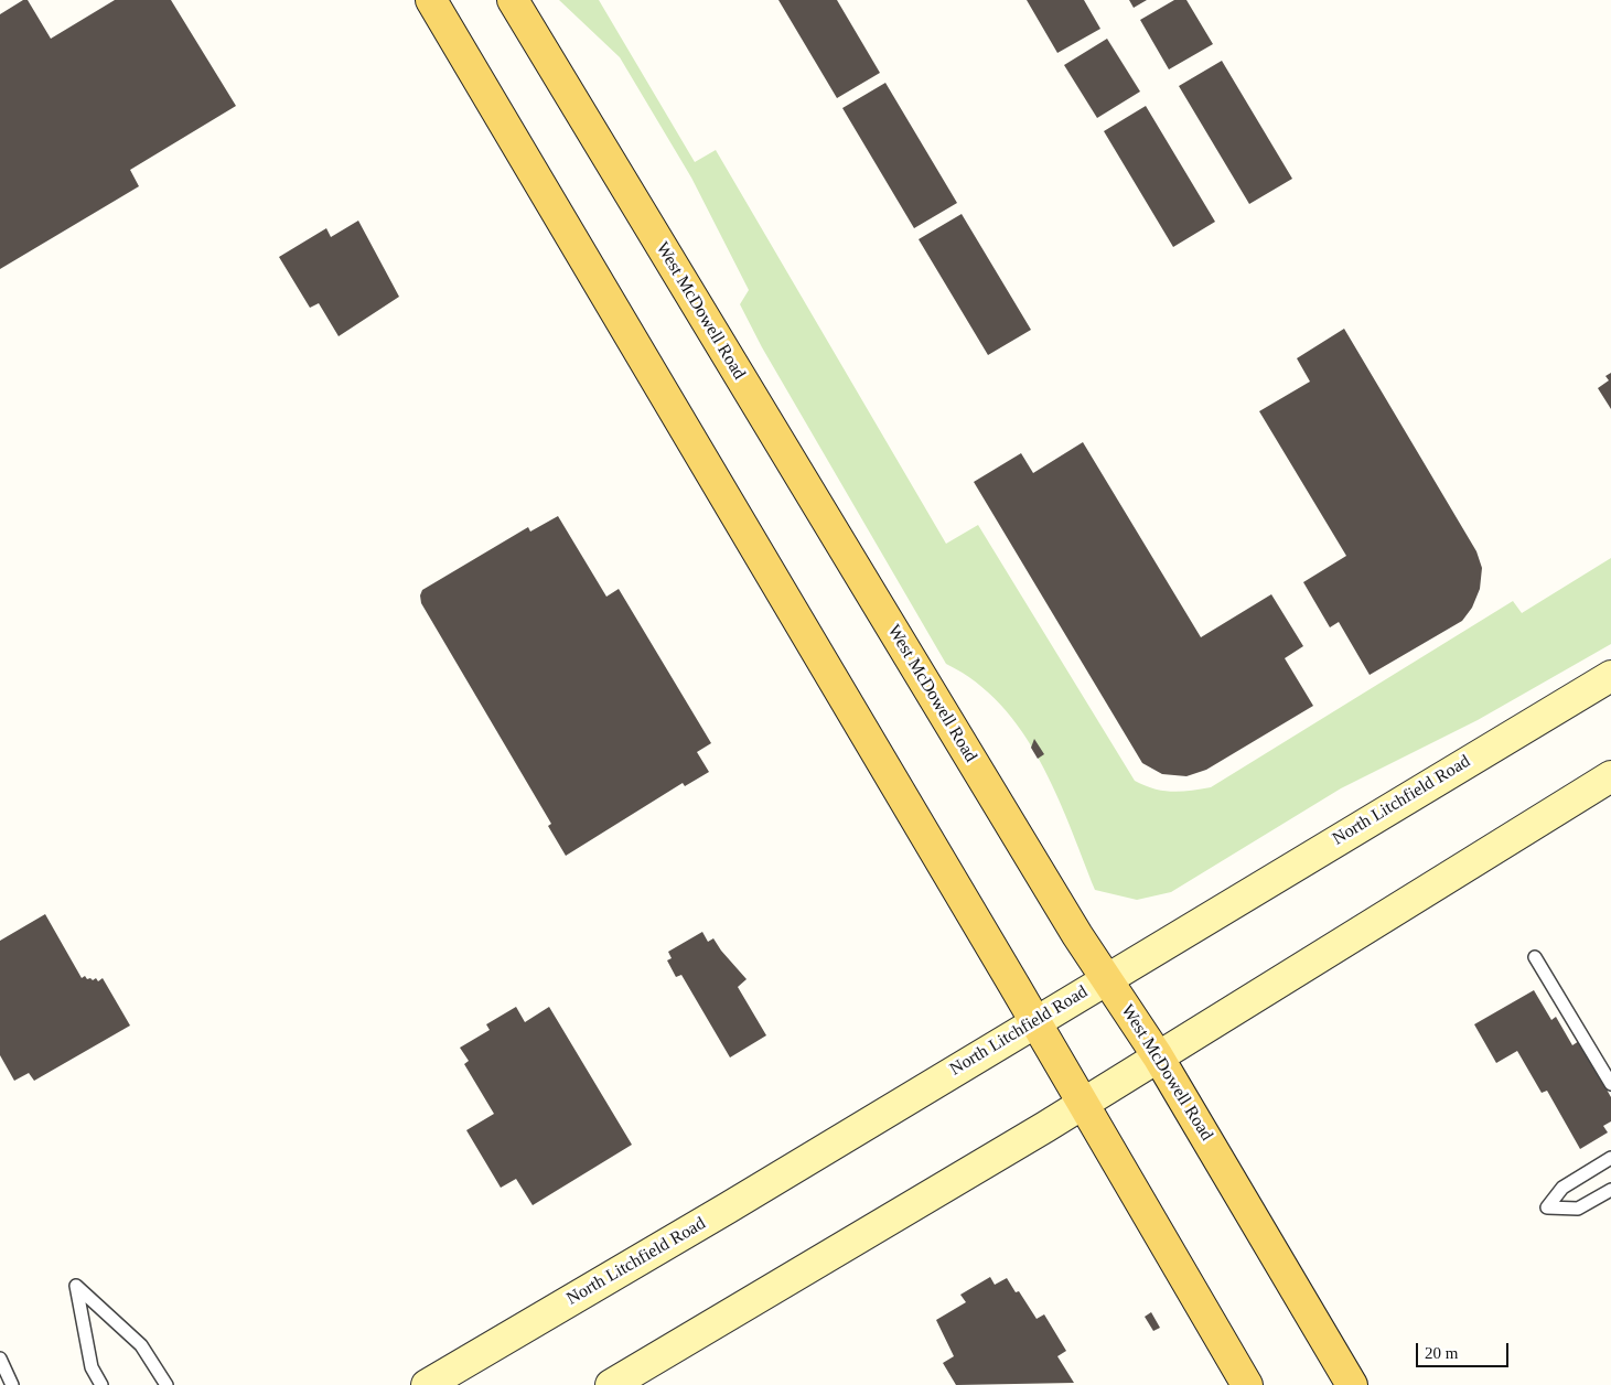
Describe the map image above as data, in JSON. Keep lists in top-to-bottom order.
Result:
{
  "streets": {
    "main road": ["West McDowell Road", "North Litchfield Road"]
  },
  "crossings": [
    ["West McDowell Road", "North Litchfield Road"]
  ],
  "scale_bar": "20 m"
}
